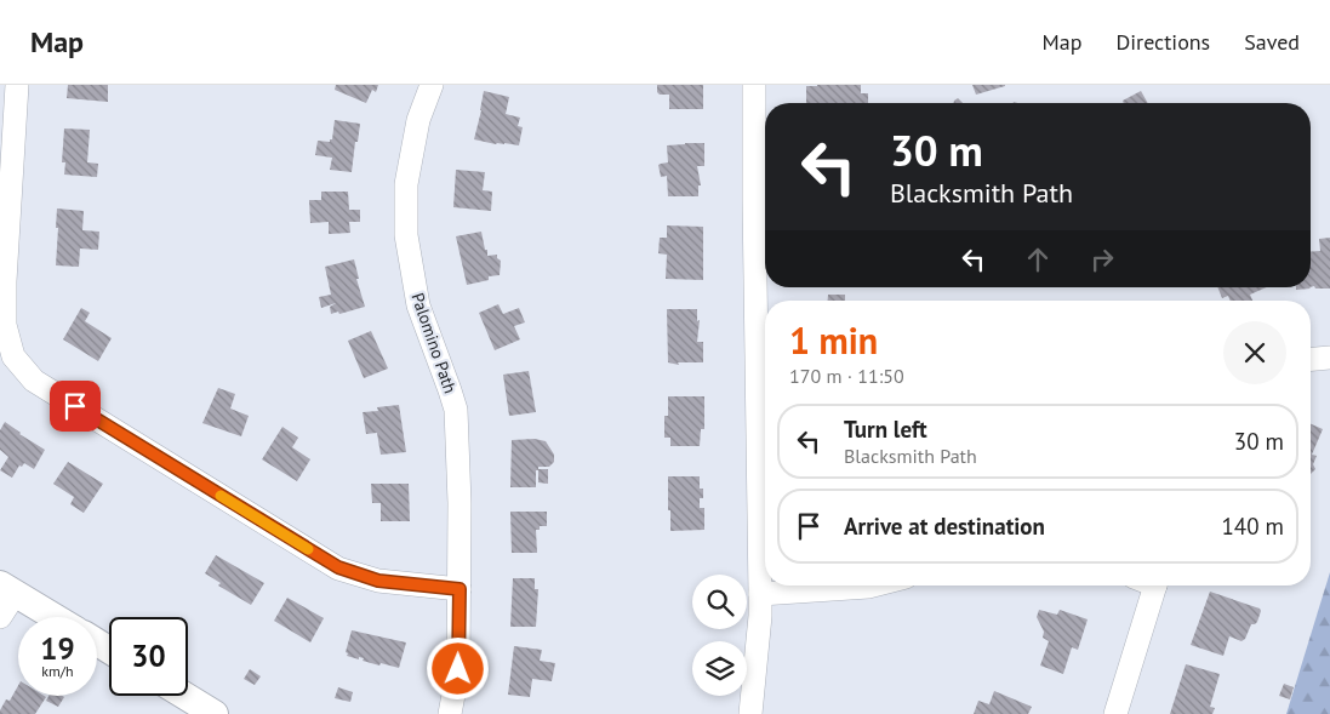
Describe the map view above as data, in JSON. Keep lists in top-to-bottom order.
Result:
{
  "streets": {
    "street": ["Palomino Path"]
  },
  "page": {
    "header": "Map",
    "nav": ["Map", "Directions", "Saved"],
    "turn": ["30 m", "Blacksmith Path"],
    "heading": ["1 min", "170 m · 11:50"],
    "list": [
      {
        "name": "Turn left",
        "note": "Blacksmith Path",
        "value": "30 m"
      },
      {
        "name": "Arrive at destination",
        "value": "140 m"
      }
    ],
    "speed": "19 km/h",
    "limit": "30"
  }
}
